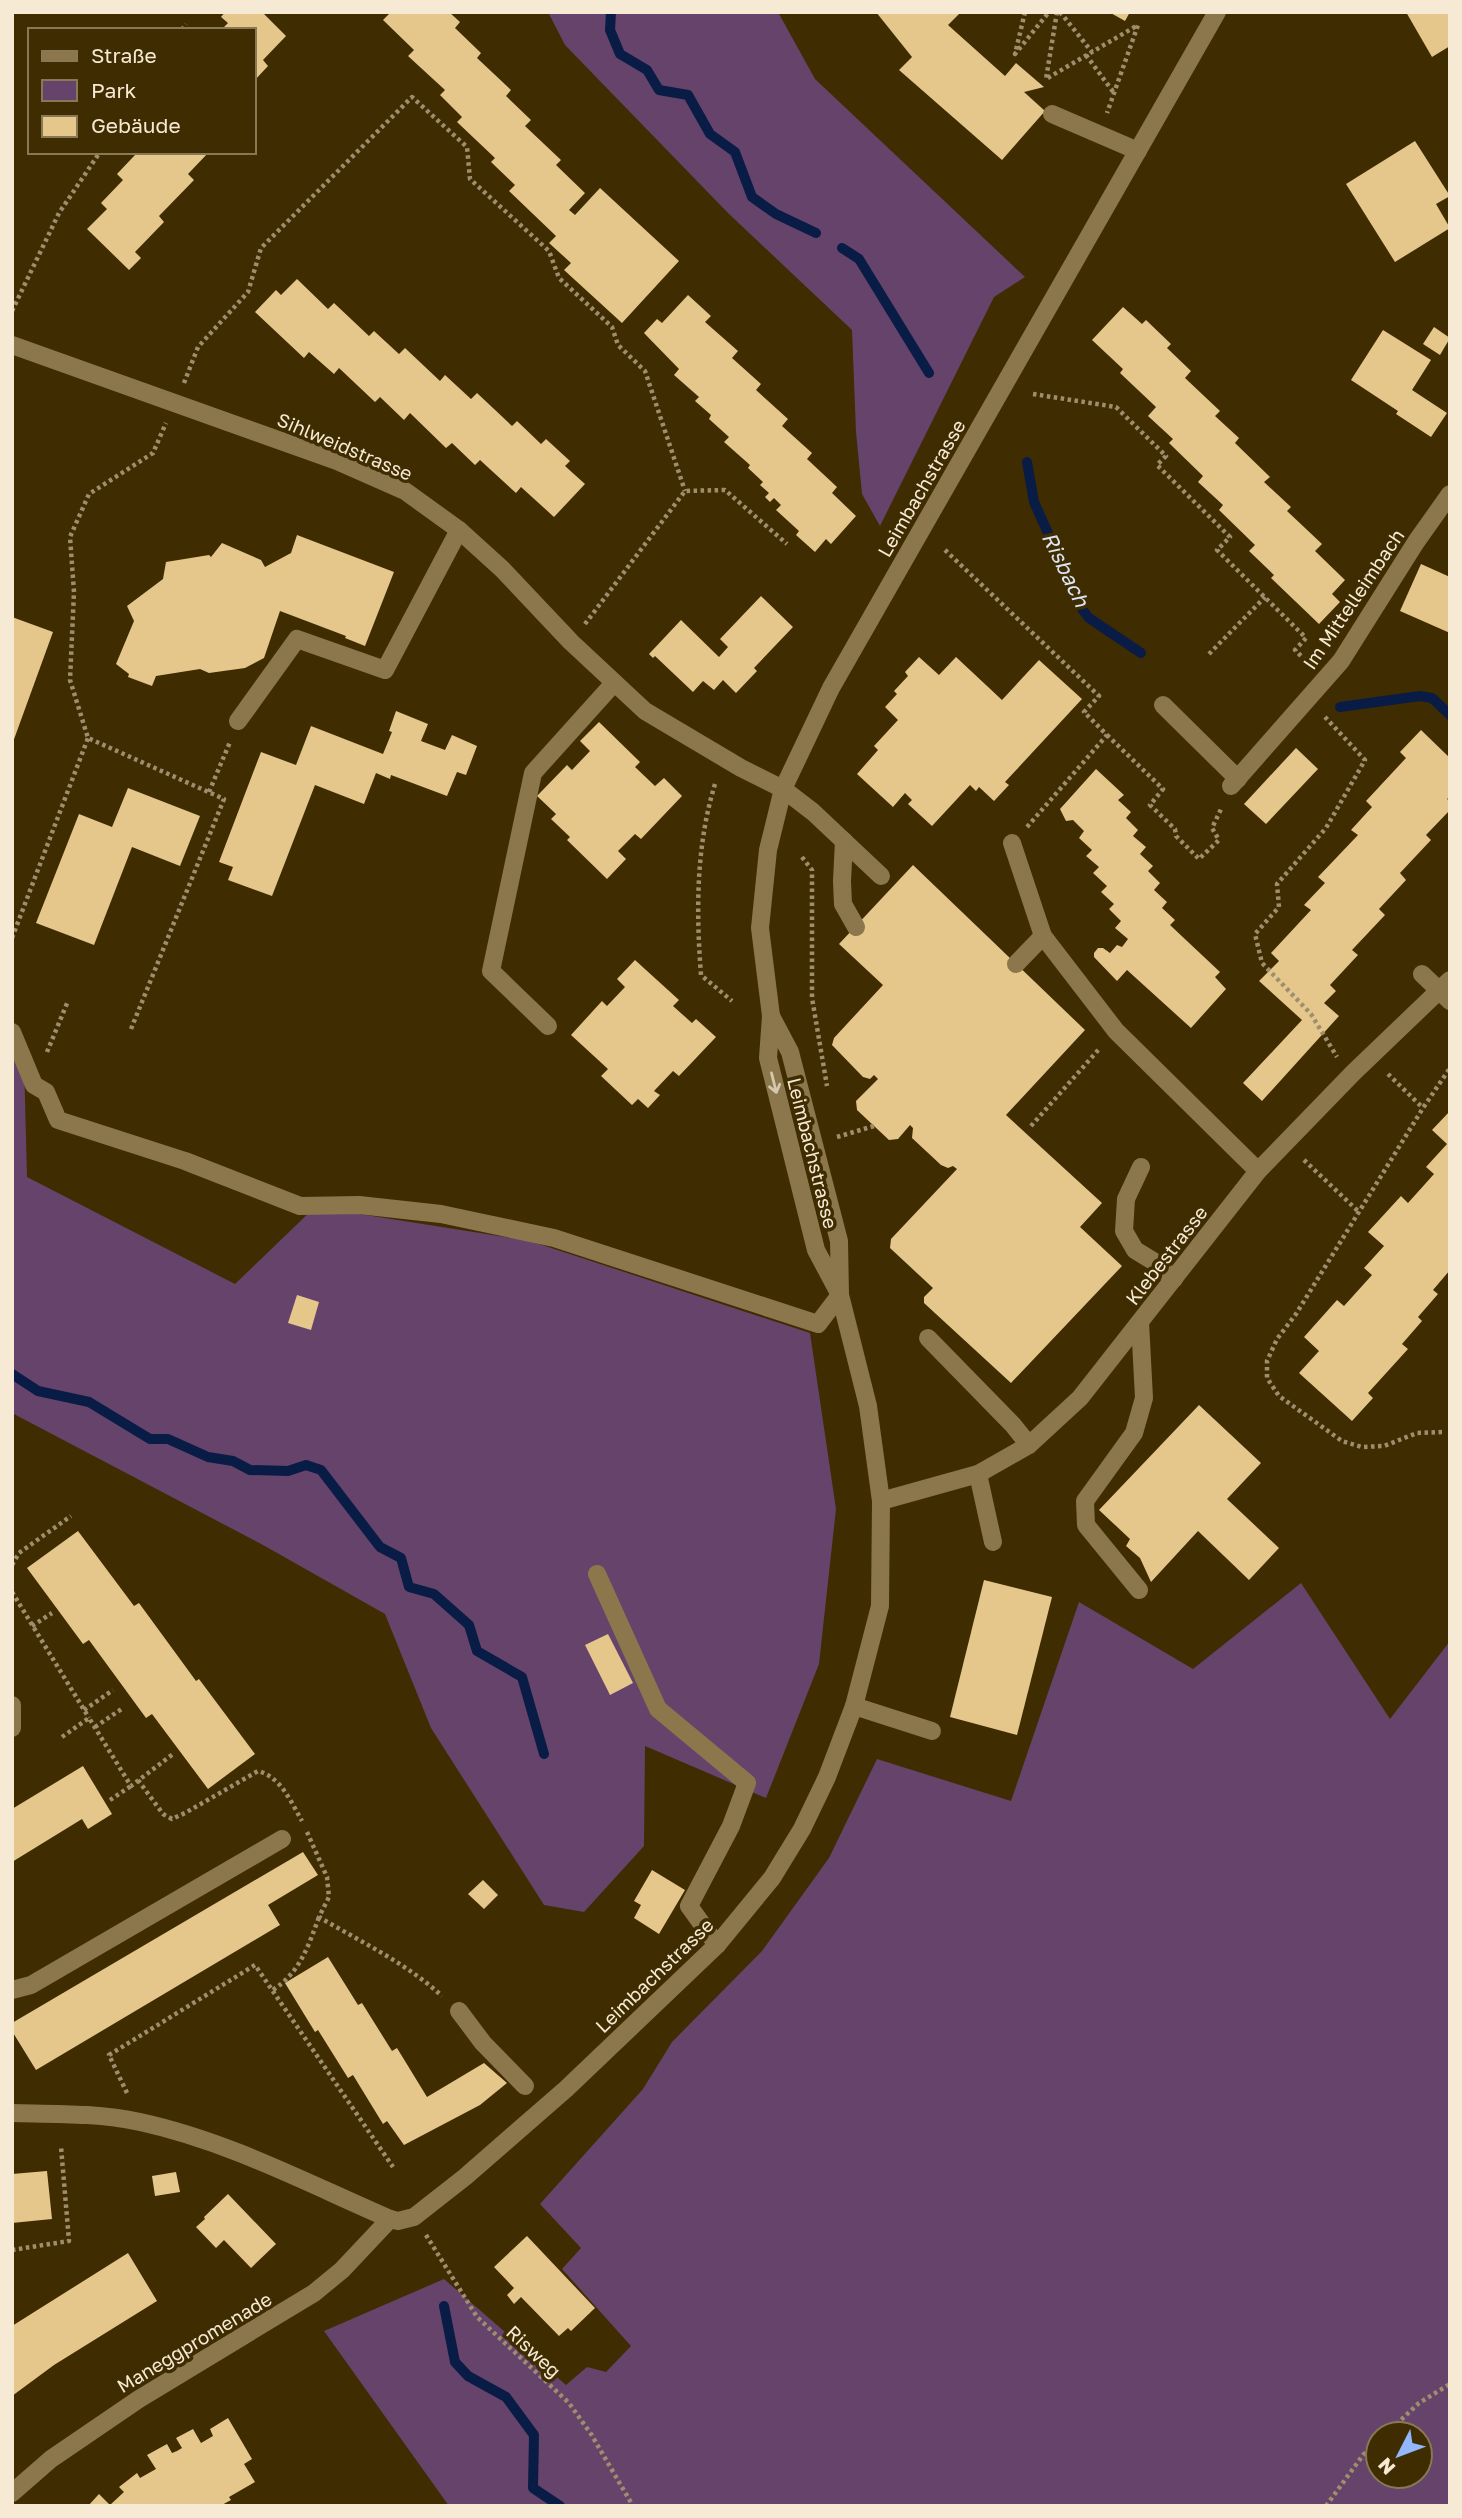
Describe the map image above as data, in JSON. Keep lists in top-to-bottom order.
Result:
{
  "streets": {
    "street": [
      "Sihlweidstrasse",
      "Leimbachstrasse",
      "Im Mittelleimbach",
      "Klebestrasse",
      "Maneggpromenade"
    ],
    "path": ["Risweg"]
  },
  "crossings": [
    ["Sihlweidstrasse", "Leimbachstrasse"],
    ["Leimbachstrasse", "Klebestrasse"],
    ["Leimbachstrasse", "Risweg"]
  ],
  "water": ["Risbach"],
  "legend": ["Straße", "Park", "Gebäude"],
  "north": "bottom left"
}
